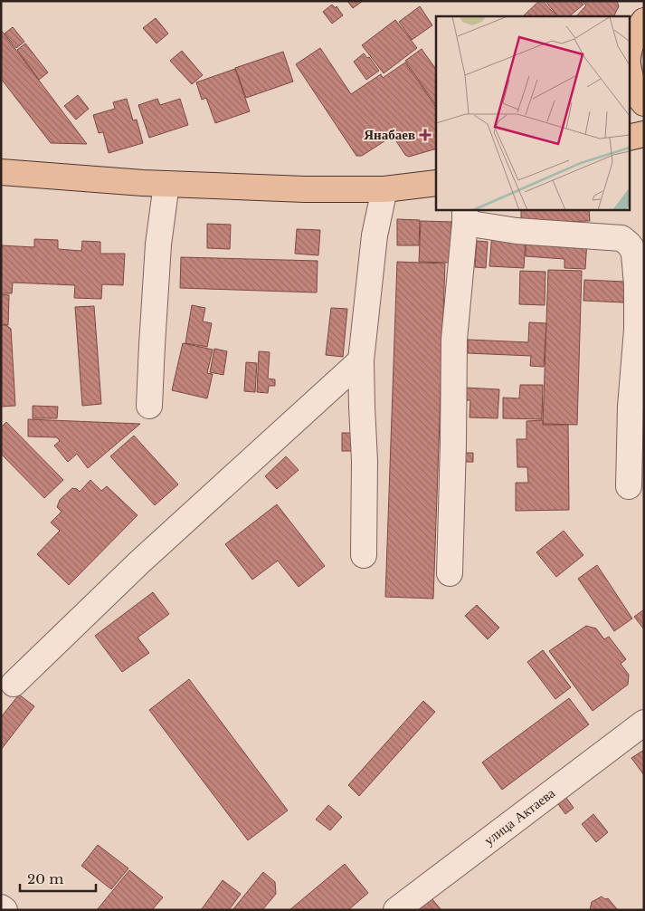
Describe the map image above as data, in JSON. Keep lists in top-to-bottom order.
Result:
{
  "streets": {
    "street": ["улица Актаева"]
  },
  "places": {
    "health": ["Янабаев"]
  },
  "scale_bar": "20 m"
}
